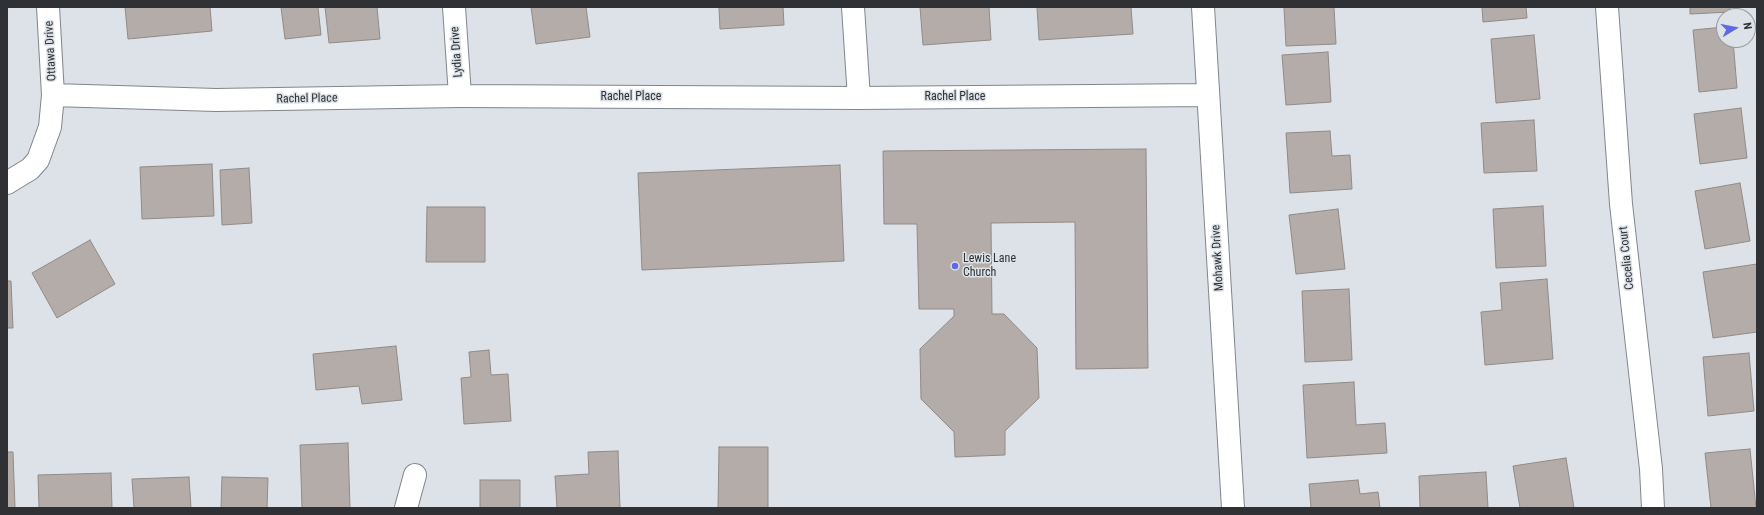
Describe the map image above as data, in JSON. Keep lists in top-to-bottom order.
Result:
{
  "streets": {
    "street": [
      "Ottawa Drive",
      "Lydia Drive",
      "Rachel Place",
      "Mohawk Drive",
      "Cecelia Court"
    ]
  },
  "crossings": [
    ["Ottawa Drive", "Rachel Place"],
    ["Lydia Drive", "Rachel Place"],
    ["Rachel Place", "Mohawk Drive"]
  ],
  "places": ["Lewis Lane Church"],
  "north": "right"
}
